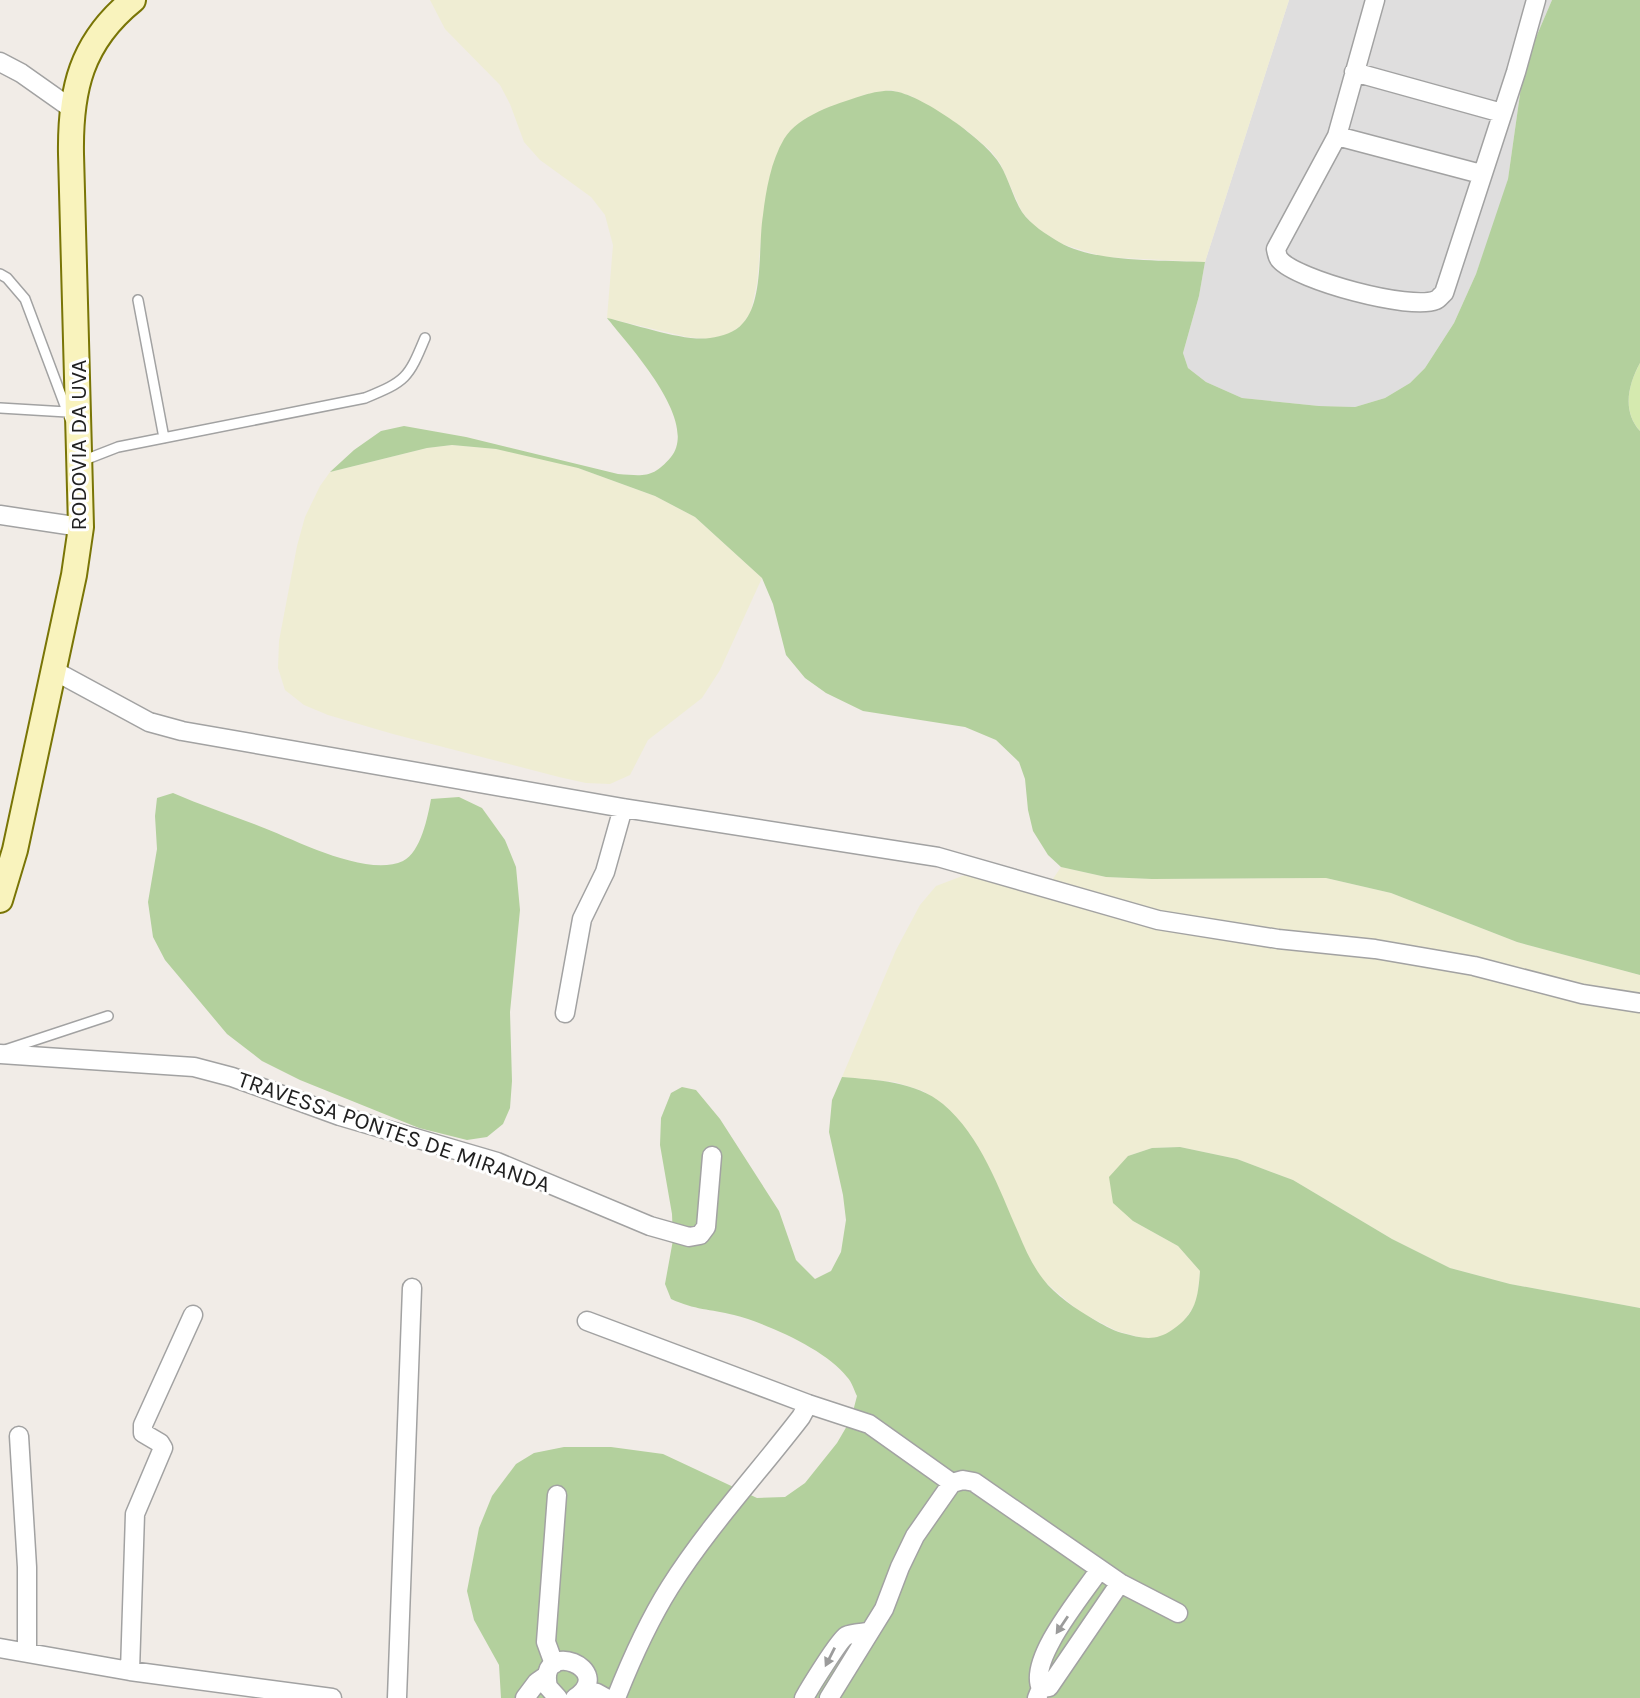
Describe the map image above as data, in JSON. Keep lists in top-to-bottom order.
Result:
{
  "streets": {
    "street": ["RODOVIA DA UVA", "TRAVESSA PONTES DE MIRANDA"]
  }
}
